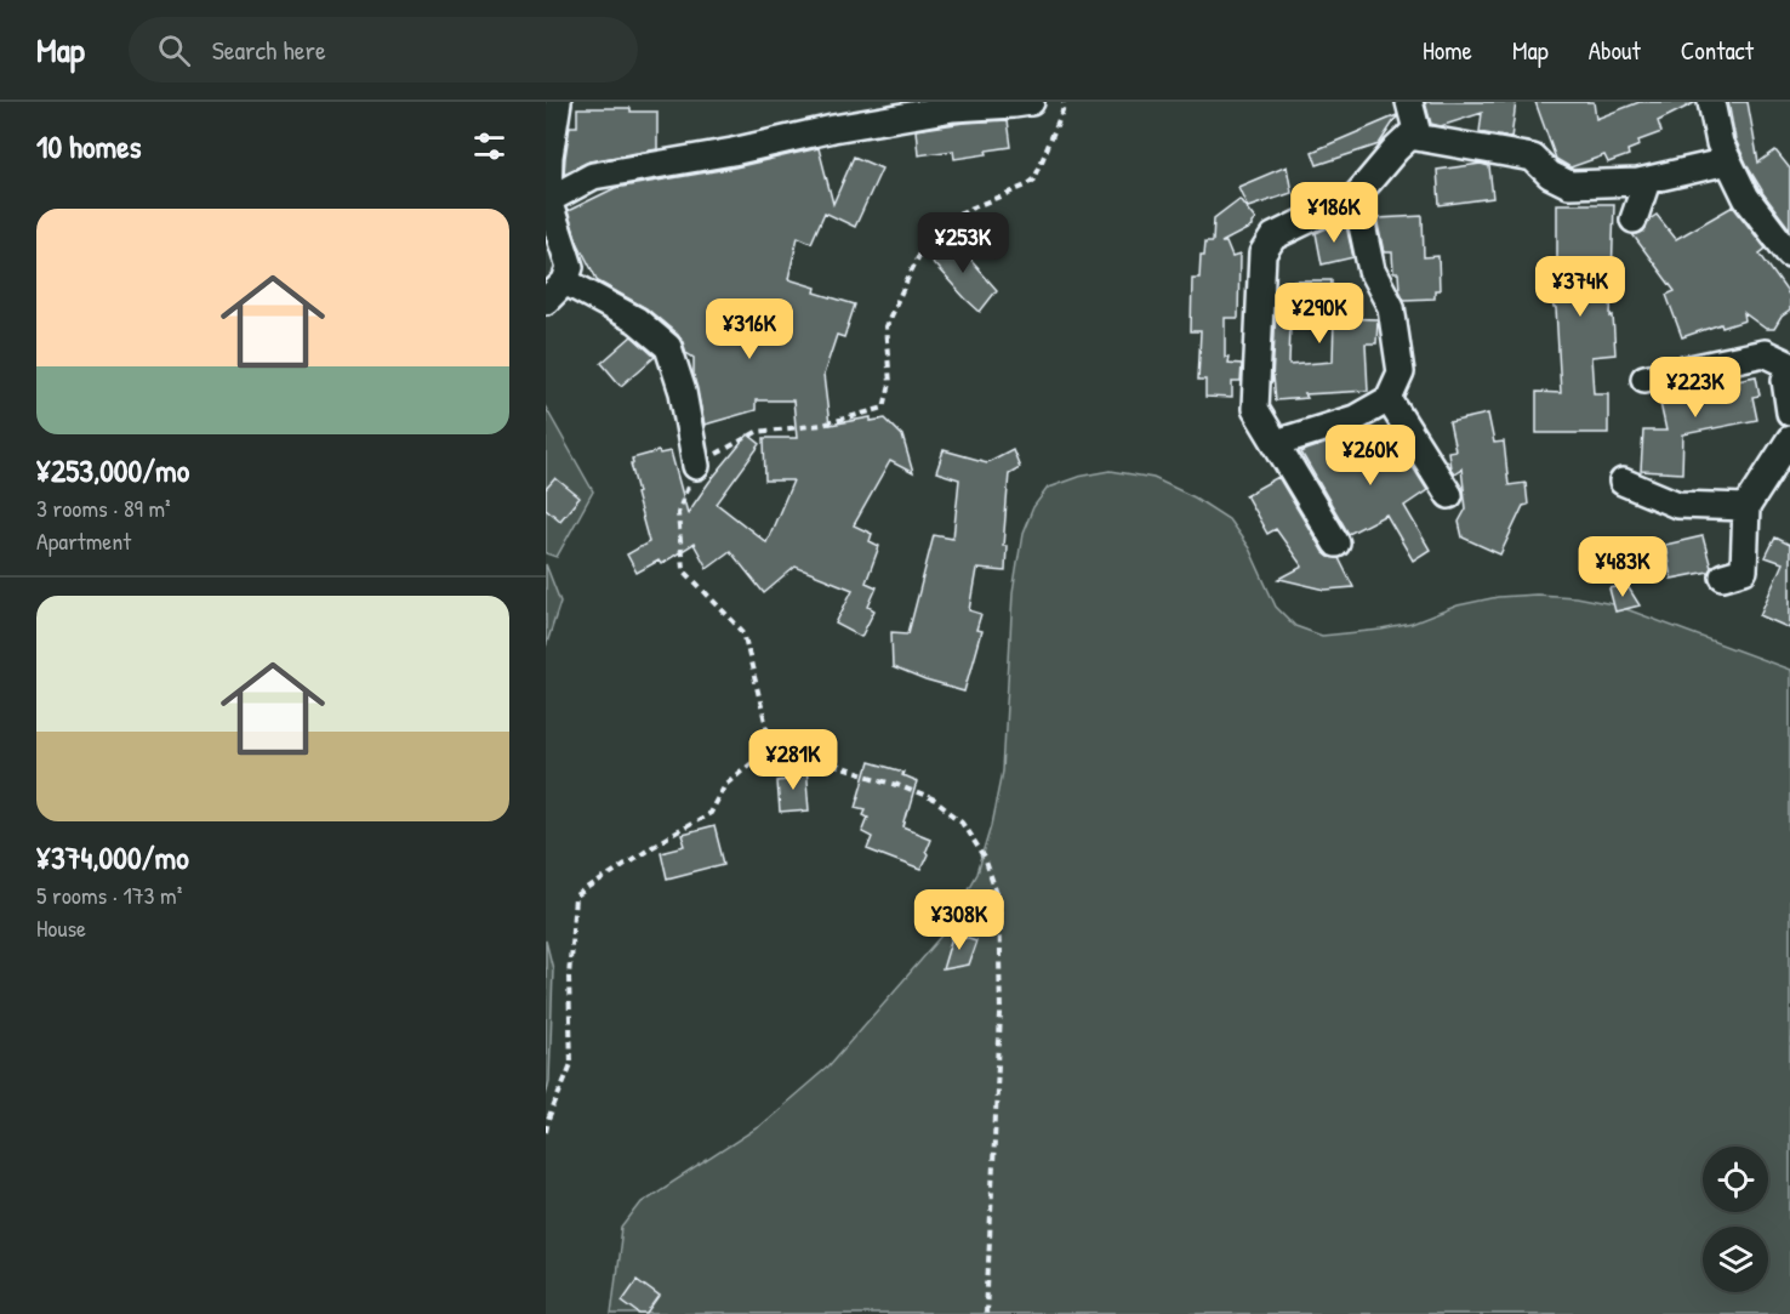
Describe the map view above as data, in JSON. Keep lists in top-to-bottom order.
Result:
{
  "page": {
    "header": "Map",
    "search": "Search here",
    "nav": [
      "Home",
      "Map",
      "About",
      "Contact"
    ],
    "heading": "10 homes",
    "price": [
      "¥186K",
      "¥253K",
      "¥374K",
      "¥290K",
      "¥316K",
      "¥223K",
      "¥260K",
      "¥483K",
      "¥281K",
      "¥308K"
    ],
    "list": [
      {
        "name": "¥253,000/mo",
        "note": "3 rooms · 89 m² · Apartment"
      },
      {
        "name": "¥374,000/mo",
        "note": "5 rooms · 173 m² · House"
      }
    ]
  }
}
